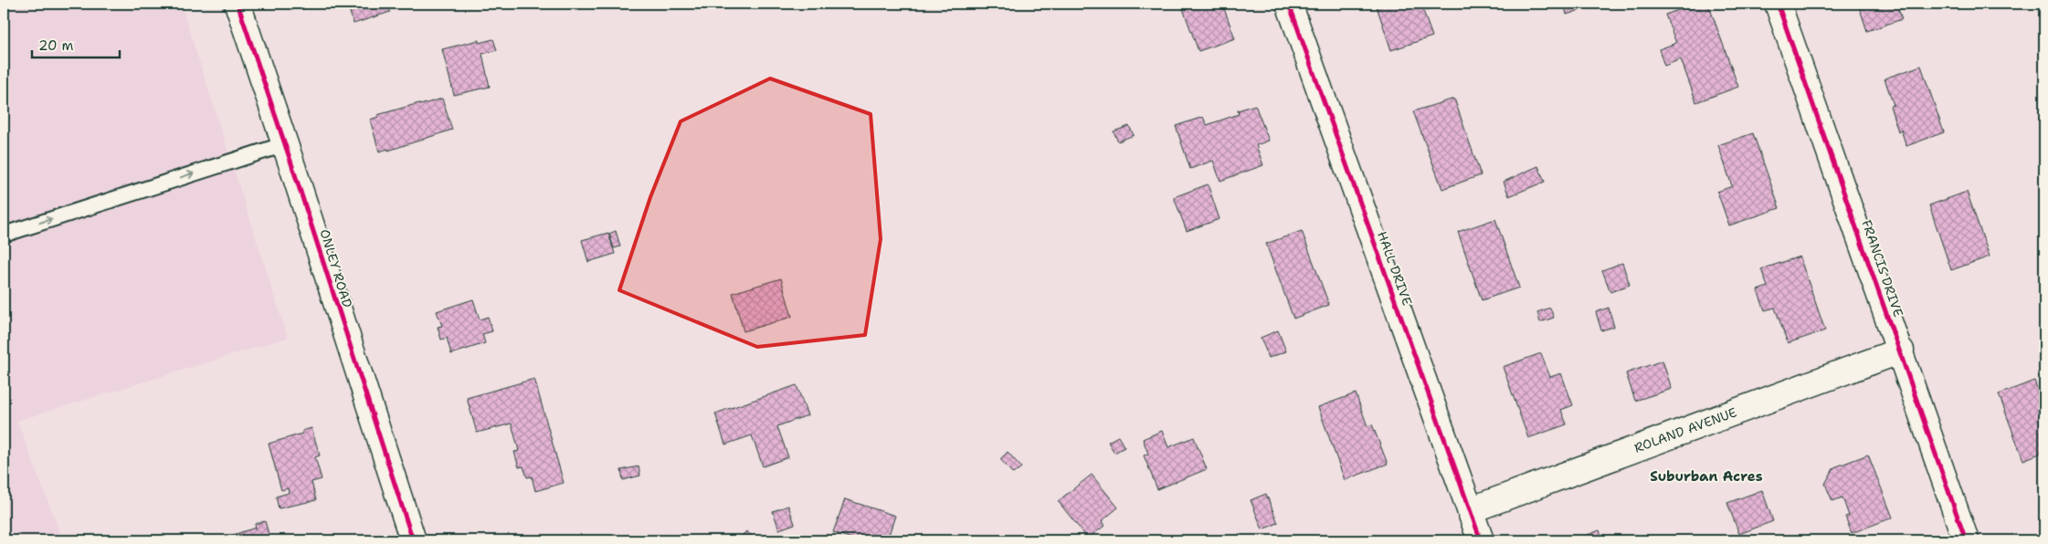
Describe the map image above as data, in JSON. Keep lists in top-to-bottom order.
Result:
{
  "streets": {
    "street": [
      "ONLEY ROAD",
      "HALL DRIVE",
      "FRANCIS DRIVE",
      "ROLAND AVENUE"
    ]
  },
  "crossings": [
    ["HALL DRIVE", "ROLAND AVENUE"],
    ["FRANCIS DRIVE", "ROLAND AVENUE"]
  ],
  "districts": ["Suburban Acres"],
  "scale_bar": "20 m"
}
